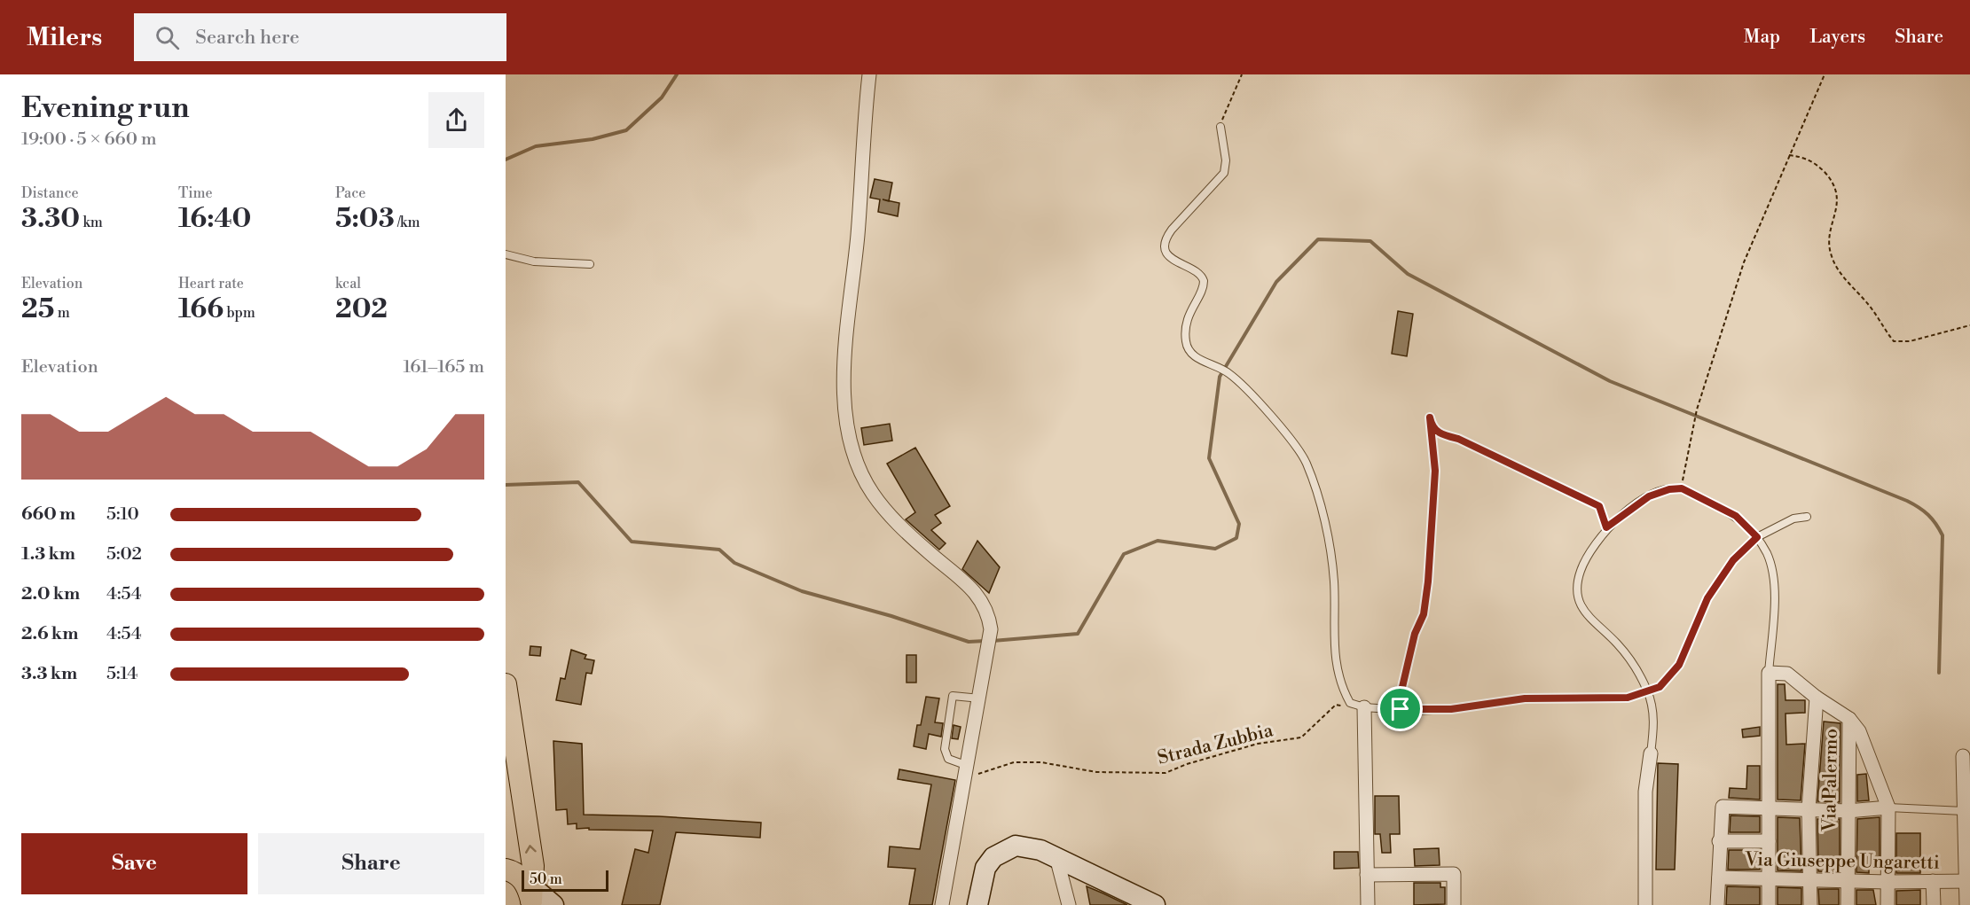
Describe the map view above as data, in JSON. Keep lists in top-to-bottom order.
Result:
{
  "streets": {
    "street": ["Via Palermo", "Via Giuseppe Ungaretti"],
    "path": ["Strada Zubbia"]
  },
  "crossings": [
    ["Via Palermo", "Via Giuseppe Ungaretti"]
  ],
  "scale_bar": "50 m",
  "page": {
    "header": "Milers",
    "search": "Search here",
    "nav": ["Map", "Layers", "Share"],
    "heading": ["Evening run", "19:00 · 5 × 660 m"],
    "stats": [
      ["Distance", "3.30 km"],
      ["Time", "16:40"],
      ["Pace", "5:03 /km"],
      ["Elevation", "25 m"],
      ["Heart rate", "166 bpm"],
      ["kcal", "202"]
    ],
    "chart": ["Elevation", "161–165 m"],
    "list": [
      {
        "name": "660 m",
        "note": "5:10"
      },
      {
        "name": "1.3 km",
        "note": "5:02"
      },
      {
        "name": "2.0 km",
        "note": "4:54"
      },
      {
        "name": "2.6 km",
        "note": "4:54"
      },
      {
        "name": "3.3 km",
        "note": "5:14"
      }
    ],
    "buttons": ["Save", "Share"],
    "scale": "50 m"
  }
}
